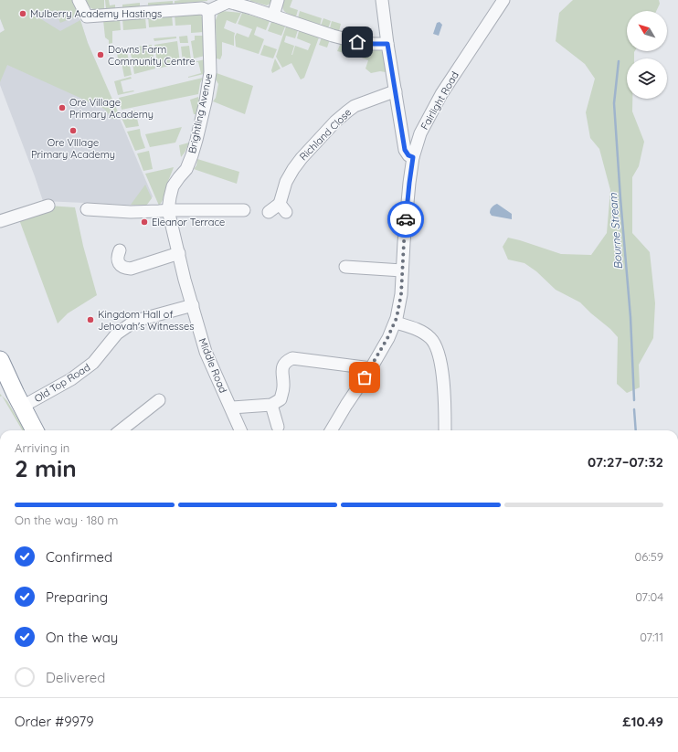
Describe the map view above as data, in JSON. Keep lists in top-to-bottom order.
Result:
{
  "streets": {
    "street": [
      "Fairlight Road",
      "Brightling Avenue",
      "Richland Close",
      "Middle Road",
      "Old Top Road"
    ]
  },
  "crossings": [
    ["Brightling Avenue", "Middle Road"],
    ["Middle Road", "Old Top Road"]
  ],
  "water": ["Bourne Stream"],
  "places": [
    "Mulberry Academy Hastings",
    "Downs Farm Community Centre",
    "Ore Village Primary Academy",
    "Ore VIllage Primary Academy",
    "Eleanor Terrace",
    "Kingdom Hall of Jehovah's Witnesses"
  ],
  "north": "top left",
  "page": {
    "heading": ["2 min", "Arriving in", "07:27–07:32"],
    "panel": ["Order #9979", "£10.49"],
    "bar": "On the way · 180 m",
    "list": [
      ["Confirmed", "06:59"],
      ["Preparing", "07:04"],
      ["On the way", "07:11"],
      "Delivered"
    ]
  }
}
